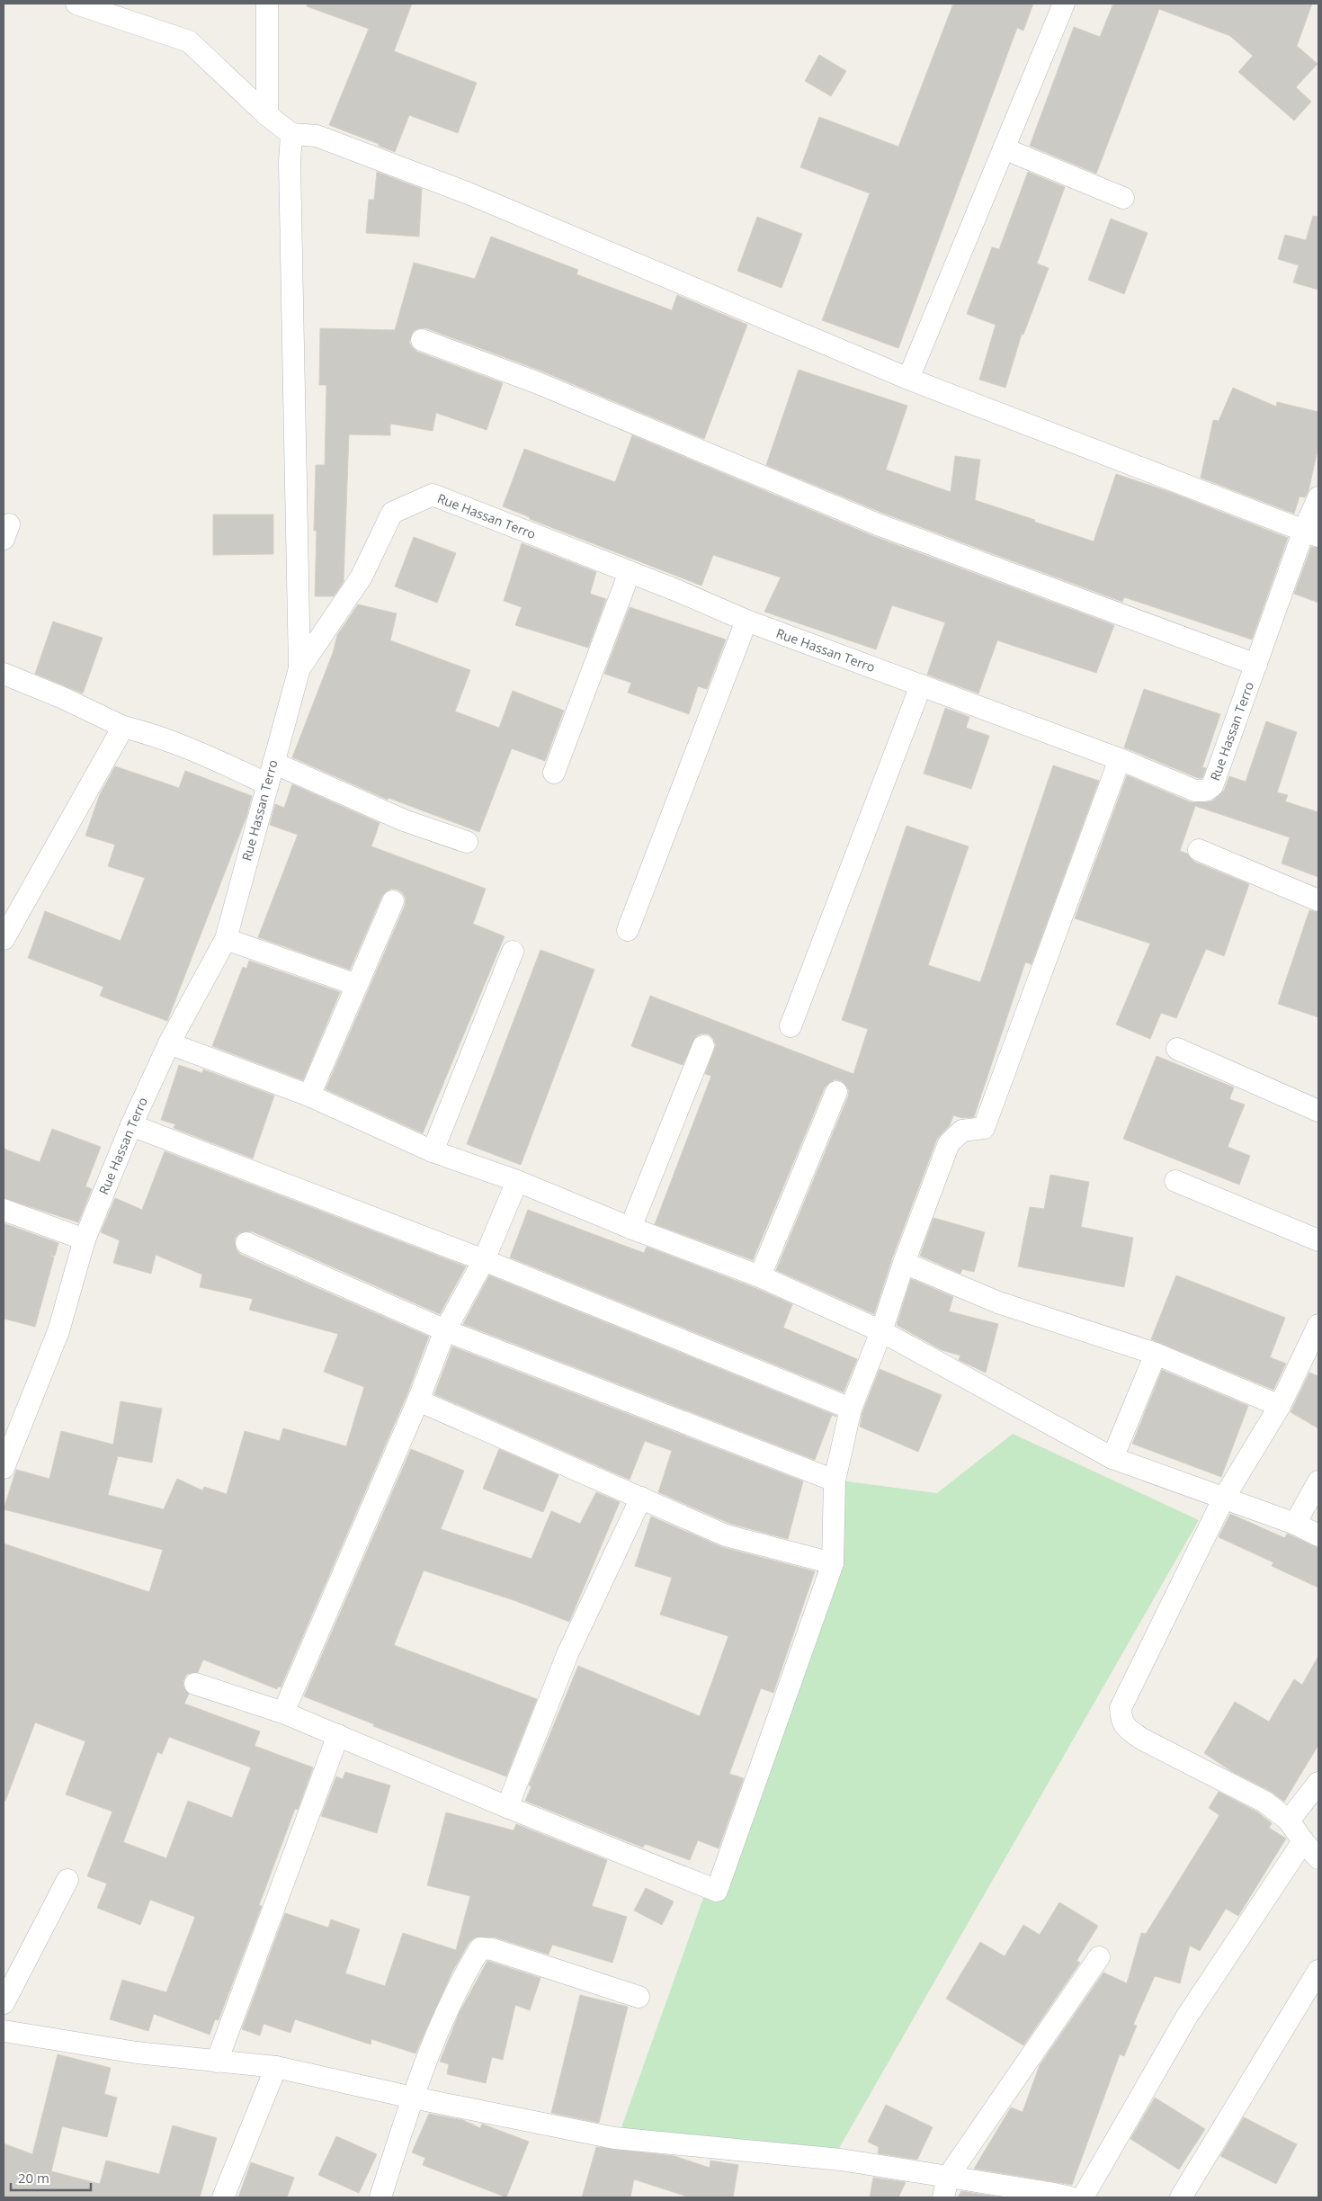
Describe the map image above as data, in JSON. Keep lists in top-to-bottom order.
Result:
{
  "streets": {
    "street": ["Rue Hassan Terro"]
  },
  "scale_bar": "20 m"
}
